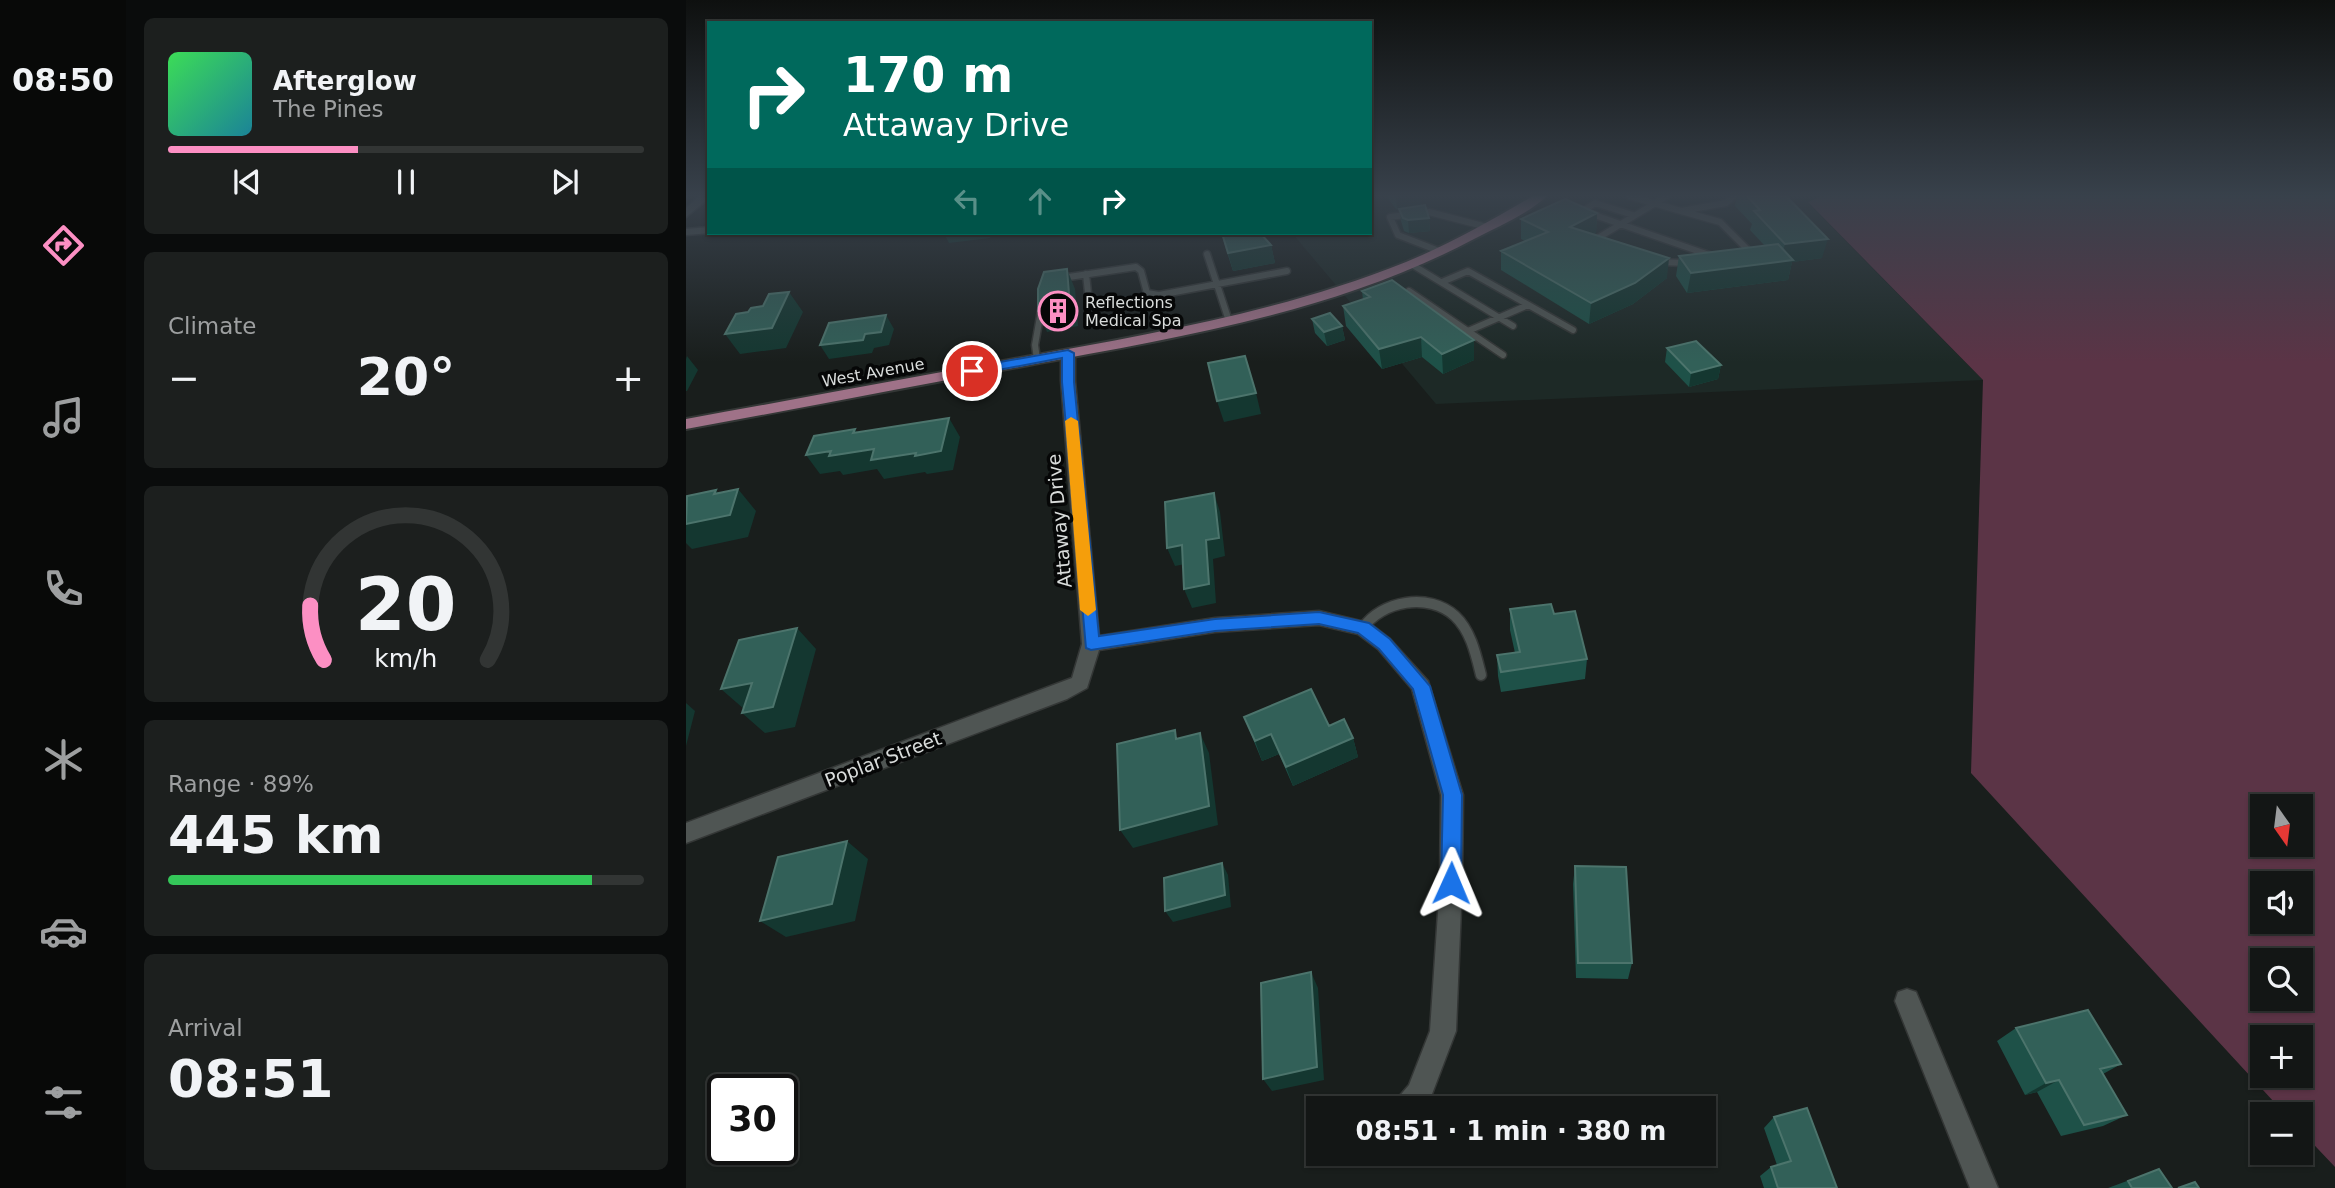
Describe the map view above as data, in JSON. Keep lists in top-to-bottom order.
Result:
{
  "streets": {
    "main road": ["West Avenue"],
    "street": ["Attaway Drive", "Poplar Street"]
  },
  "crossings": [
    ["West Avenue", "Attaway Drive"],
    ["Attaway Drive", "Poplar Street"]
  ],
  "places": {
    "building": ["Reflections Medical Spa"]
  },
  "north": "bottom",
  "page": {
    "tabs": "08:50",
    "turn": ["170 m", "Attaway Drive"],
    "song": ["Afterglow", "The Pines"],
    "tile": [
      "Climate",
      ["Range · 89%", "445 km"],
      ["Arrival", "08:51"]
    ],
    "heat": ["−", "20°", "+"],
    "map_buttons": ["+", "−"],
    "limit": "30",
    "trip": "08:51 · 1 min · 380 m",
    "gauge": ["20", "km/h"]
  }
}
